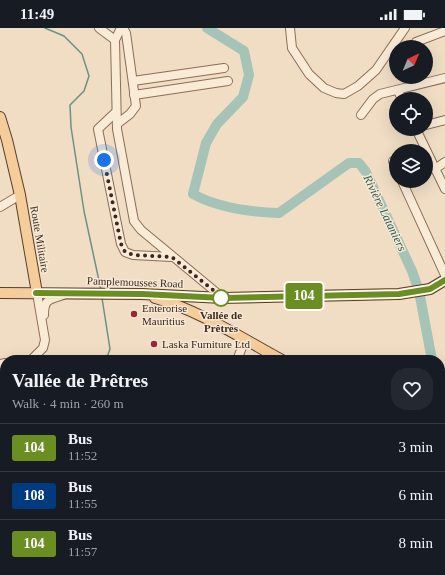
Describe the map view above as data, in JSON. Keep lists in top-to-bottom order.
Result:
{
  "streets": {
    "main road": ["Route Militaire", "Pamplemousses Road"]
  },
  "crossings": [
    ["Route Militaire", "Pamplemousses Road"]
  ],
  "water": ["Rivière Lataniers"],
  "places": ["Vallée de Prêtres", "Enterorise Mauritius", "Laska Furniture Ltd"],
  "lines": ["bus line 104"],
  "north": "top right",
  "page": {
    "status": "11:49",
    "on_map": "104",
    "heading": ["Vallée de Prêtres", "Walk · 4 min · 260 m"],
    "list": [
      {
        "mark": "104",
        "name": "Bus",
        "note": "11:52",
        "value": "3 min"
      },
      {
        "mark": "108",
        "name": "Bus",
        "note": "11:55",
        "value": "6 min"
      },
      {
        "mark": "104",
        "name": "Bus",
        "note": "11:57",
        "value": "8 min"
      }
    ]
  }
}
